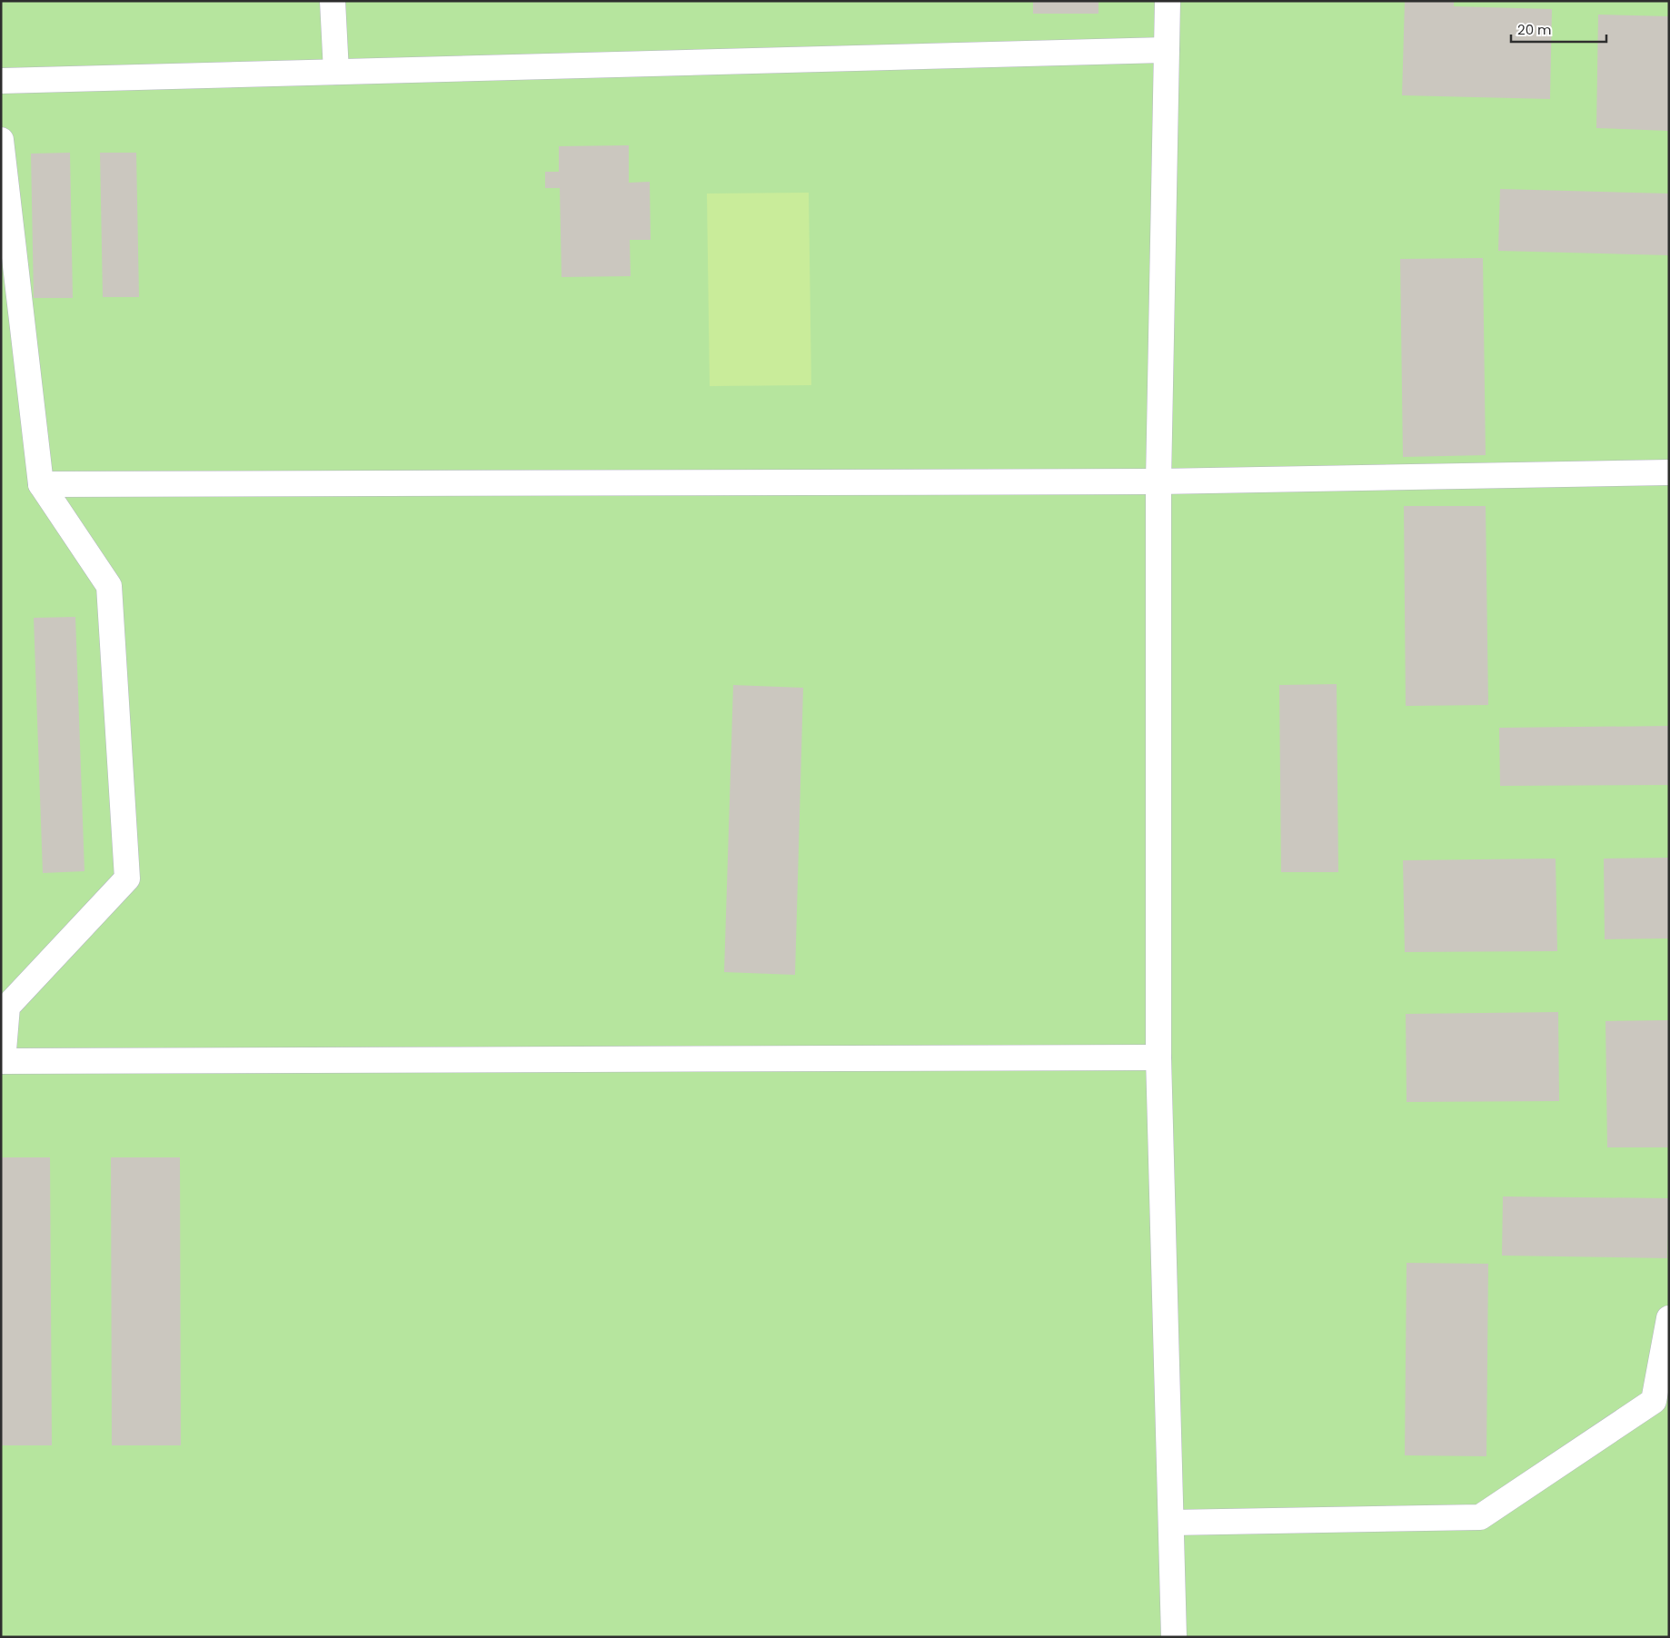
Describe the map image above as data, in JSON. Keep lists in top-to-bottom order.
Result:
{
  "scale_bar": "20 m"
}
